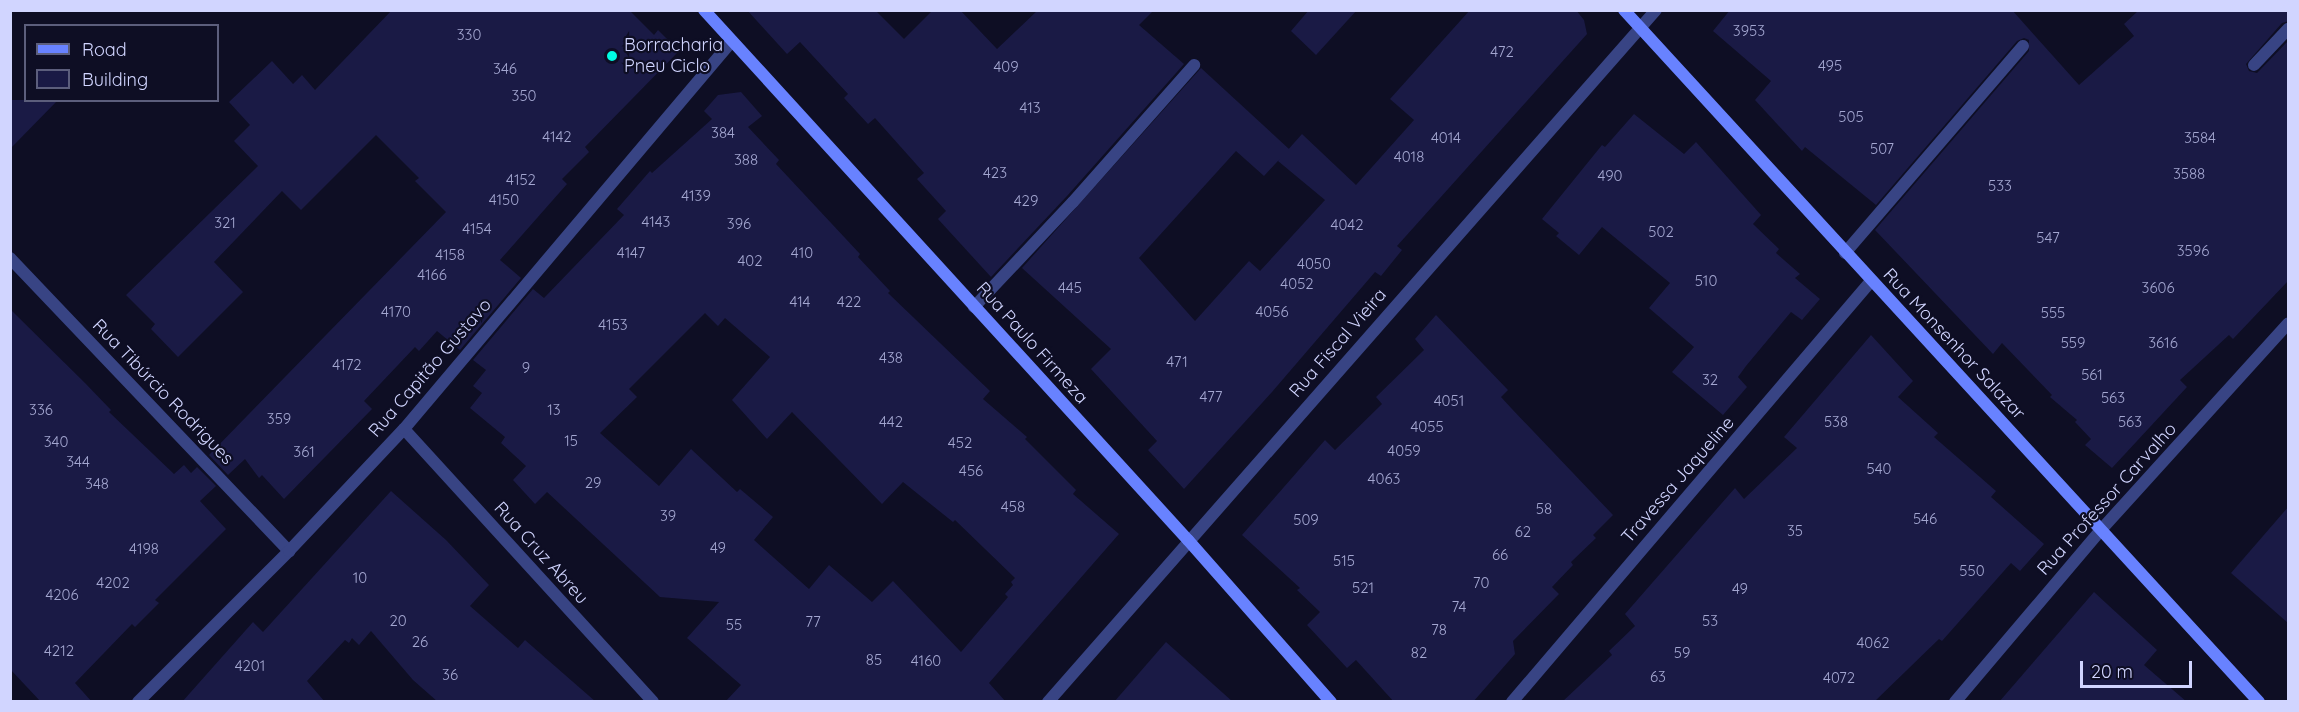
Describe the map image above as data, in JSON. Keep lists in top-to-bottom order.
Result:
{
  "streets": {
    "street": [
      "Rua Paulo Firmeza",
      "Rua Fiscal Vieira",
      "Rua Monsenhor Salazar",
      "Rua Capitão Gustavo",
      "Rua Tibúrcio Rodrigues",
      "Travessa Jaqueline",
      "Rua Professor Carvalho",
      "Rua Cruz Abreu"
    ]
  },
  "crossings": [
    ["Rua Paulo Firmeza", "Rua Fiscal Vieira"],
    ["Rua Paulo Firmeza", "Rua Capitão Gustavo"],
    ["Rua Fiscal Vieira", "Rua Monsenhor Salazar"],
    ["Rua Monsenhor Salazar", "Travessa Jaqueline"],
    ["Rua Monsenhor Salazar", "Rua Professor Carvalho"],
    ["Rua Capitão Gustavo", "Rua Tibúrcio Rodrigues"],
    ["Rua Capitão Gustavo", "Rua Cruz Abreu"]
  ],
  "places": ["Borracharia Pneu Ciclo"],
  "house_numbers": [
    "3953",
    "330",
    "472",
    "495",
    "409",
    "346",
    "350",
    "413",
    "505",
    "384",
    "4142",
    "4014",
    "3584",
    "507",
    "4018",
    "388",
    "423",
    "3588",
    "490",
    "4152",
    "533",
    "4139",
    "4150",
    "429",
    "4143",
    "321",
    "396",
    "4042",
    "4154",
    "502",
    "547",
    "3596",
    "4147",
    "410",
    "4158",
    "402",
    "4050",
    "4166",
    "510",
    "4052",
    "445",
    "3606",
    "414",
    "422",
    "4170",
    "4056",
    "555",
    "4153",
    "559",
    "3616",
    "438",
    "471",
    "4172",
    "9",
    "561",
    "32",
    "477",
    "563",
    "4051",
    "336",
    "13",
    "359",
    "442",
    "538",
    "563",
    "4055",
    "15",
    "340",
    "452",
    "4059",
    "361",
    "344",
    "540",
    "456",
    "4063",
    "29",
    "348",
    "458",
    "58",
    "39",
    "546",
    "509",
    "35",
    "62",
    "49",
    "4198",
    "66",
    "515",
    "550",
    "10",
    "4202",
    "70",
    "521",
    "49",
    "4206",
    "74",
    "20",
    "53",
    "77",
    "55",
    "78",
    "26",
    "4062",
    "4212",
    "82",
    "59",
    "85",
    "4160",
    "4201",
    "36",
    "63",
    "4072"
  ],
  "legend": ["Road", "Building"],
  "scale_bar": "20 m"
}
